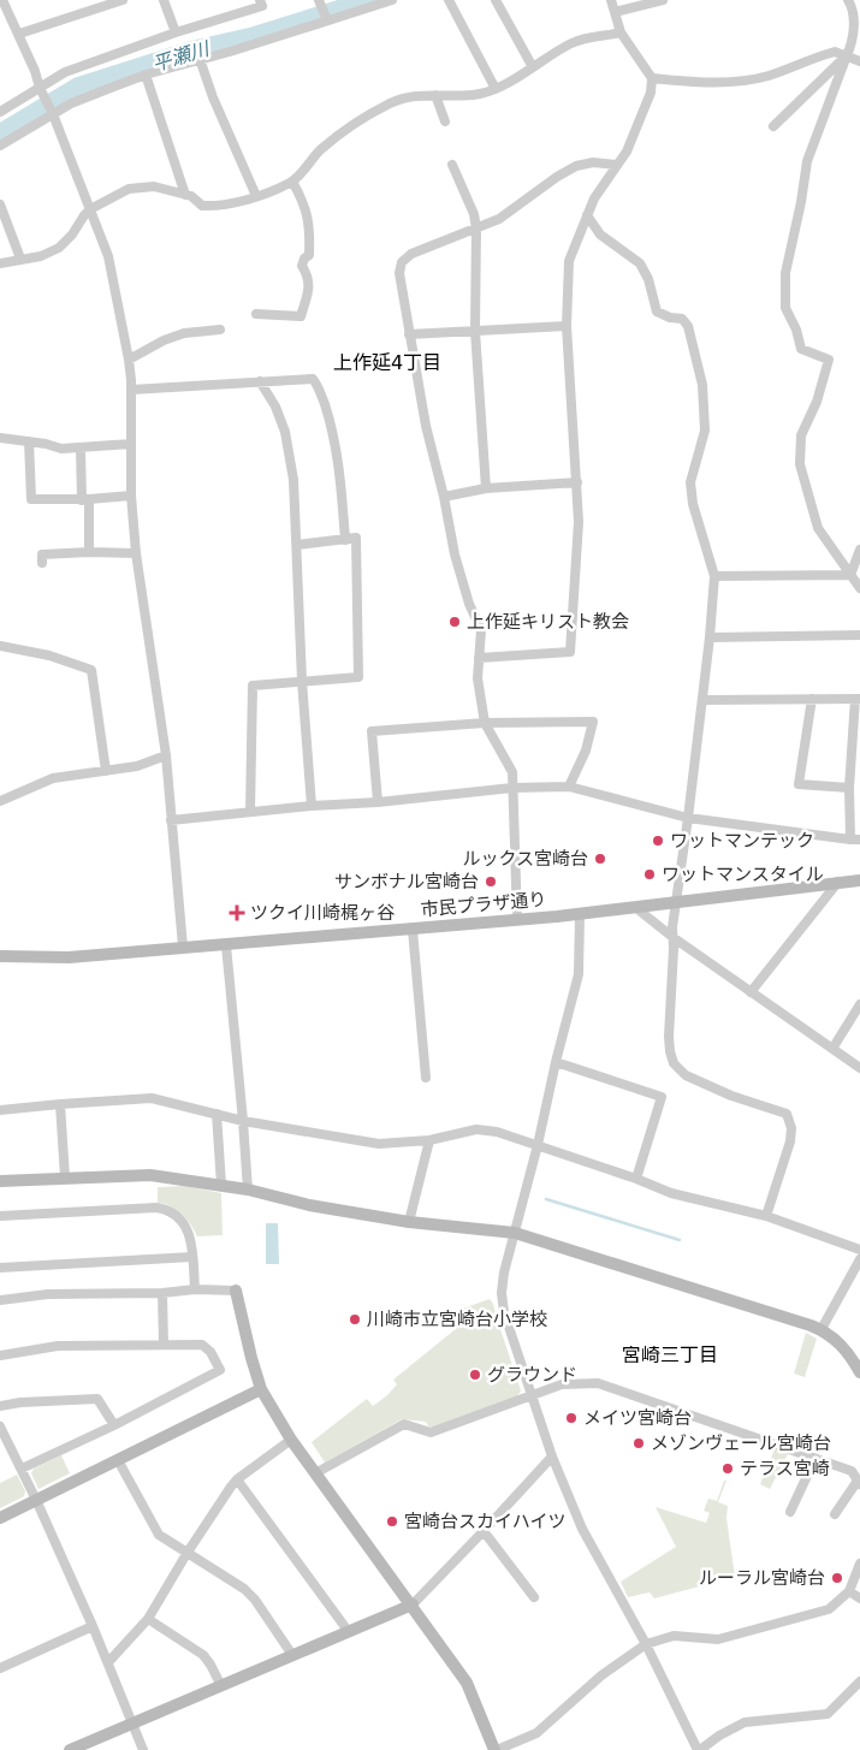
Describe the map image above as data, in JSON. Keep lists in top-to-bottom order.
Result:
{
  "streets": {
    "street": ["市民プラザ通り"]
  },
  "districts": ["上作延4丁目", "宮崎三丁目"],
  "water": ["平瀬川"],
  "places": {
    "other": [
      "上作延キリスト教会",
      "ワットマンテック",
      "ルックス宮崎台",
      "ワットマンスタイル",
      "サンボナル宮崎台",
      "川崎市立宮崎台小学校",
      "グラウンド",
      "メイツ宮崎台",
      "メゾンヴェール宮崎台",
      "テラス宮崎",
      "宮崎台スカイハイツ",
      "ルーラル宮崎台"
    ],
    "health": ["ツクイ川崎梶ヶ谷"]
  }
}
